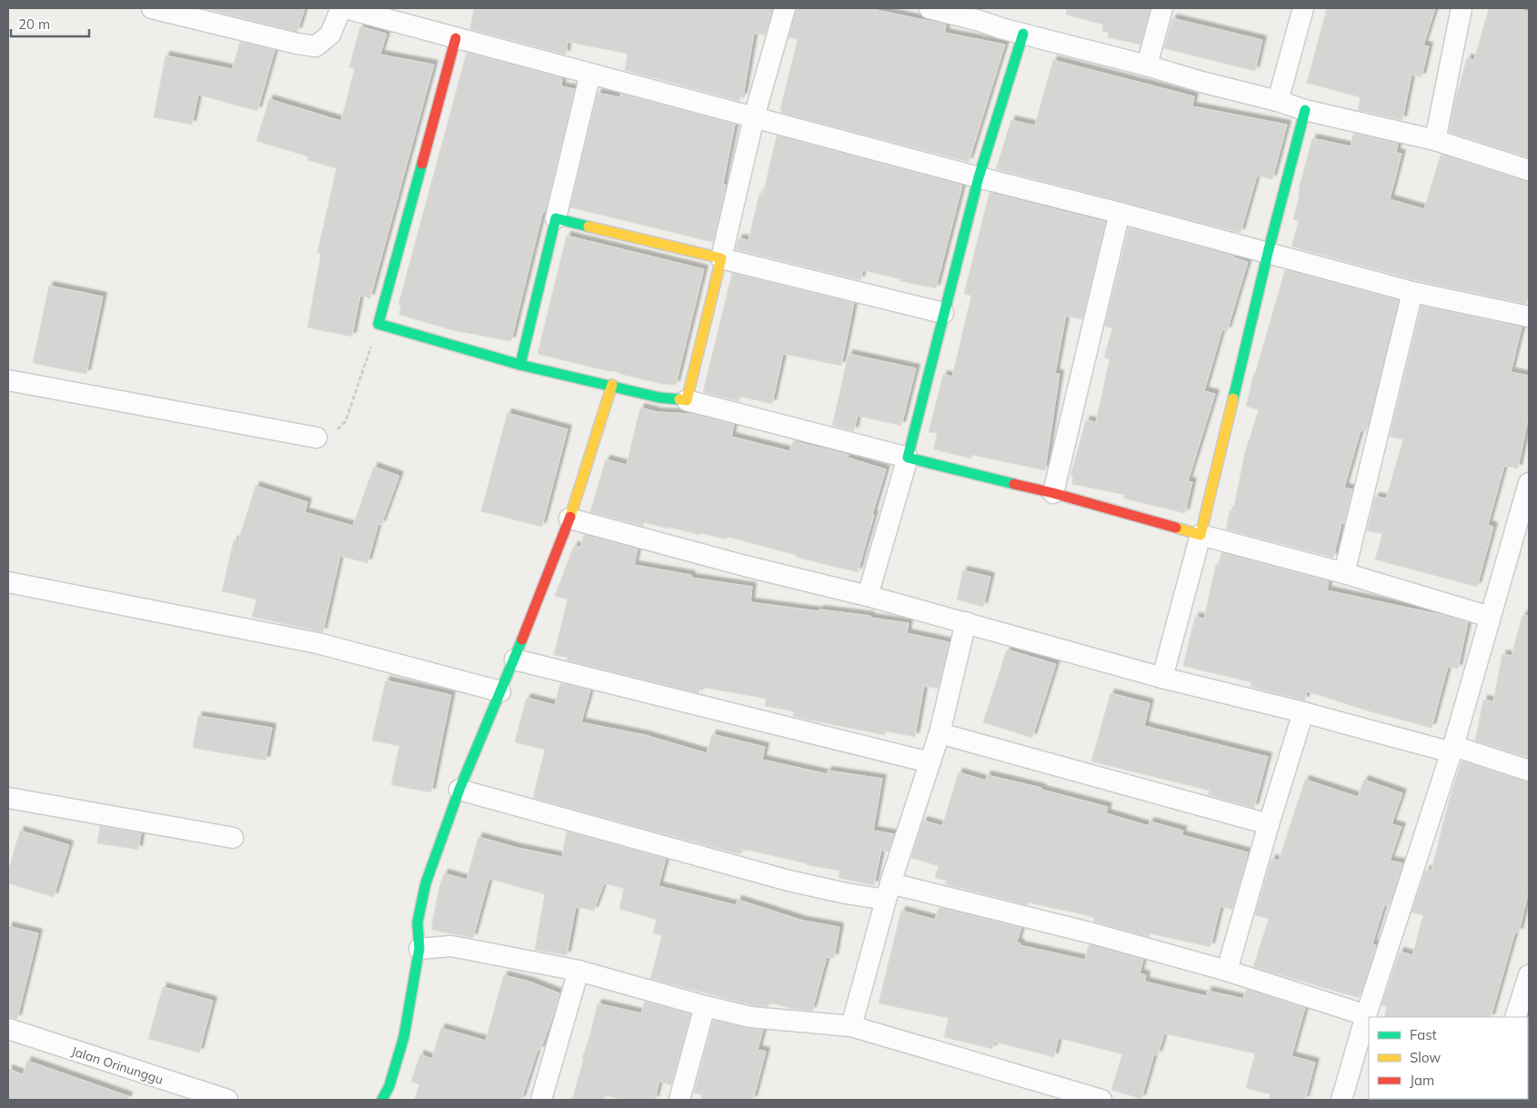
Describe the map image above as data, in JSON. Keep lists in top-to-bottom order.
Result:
{
  "streets": {
    "street": ["Jalan Orinunggu"]
  },
  "legend": ["Fast", "Slow", "Jam"],
  "scale_bar": "20 m"
}
